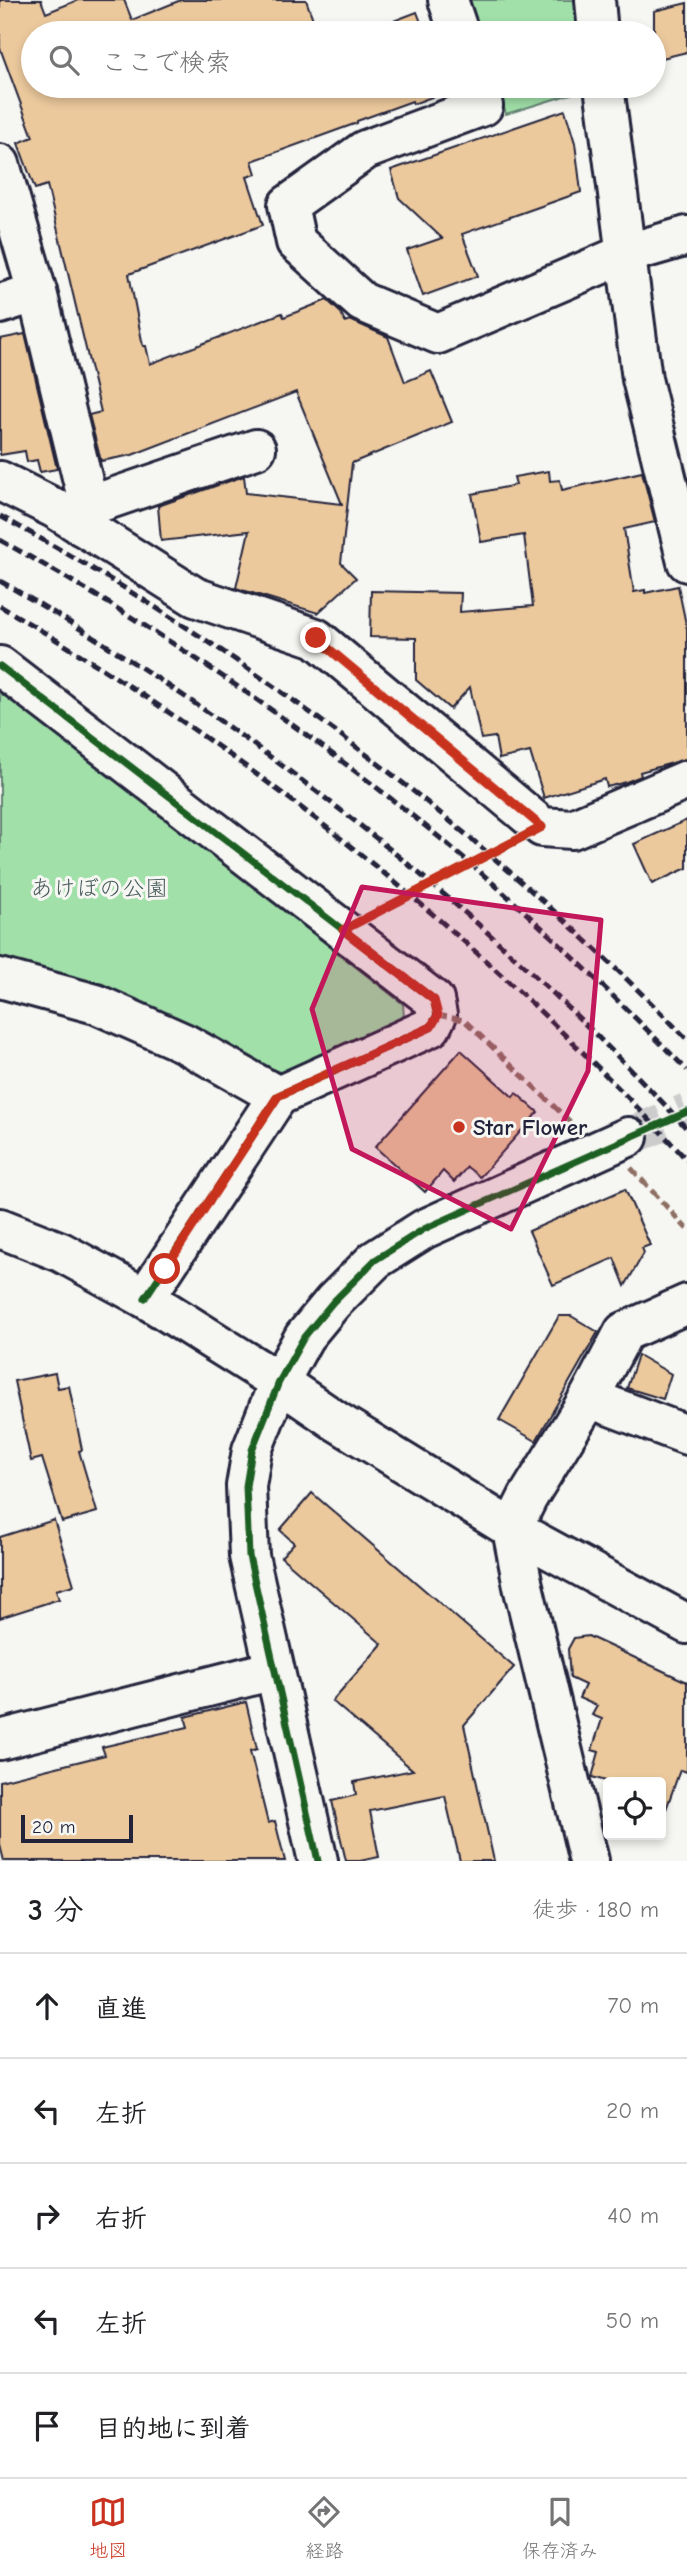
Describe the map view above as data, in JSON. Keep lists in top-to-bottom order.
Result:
{
  "parks": ["あけぼの公園"],
  "places": ["Star Flower"],
  "scale_bar": "20 m",
  "page": {
    "search": "ここで検索",
    "scale": "20 m",
    "heading": ["3 分", "徒歩 · 180 m"],
    "list": [
      ["直進", "70 m"],
      ["左折", "20 m"],
      ["右折", "40 m"],
      ["左折", "50 m"],
      "目的地に到着"
    ],
    "nav": ["地図", "経路", "保存済み"]
  }
}
